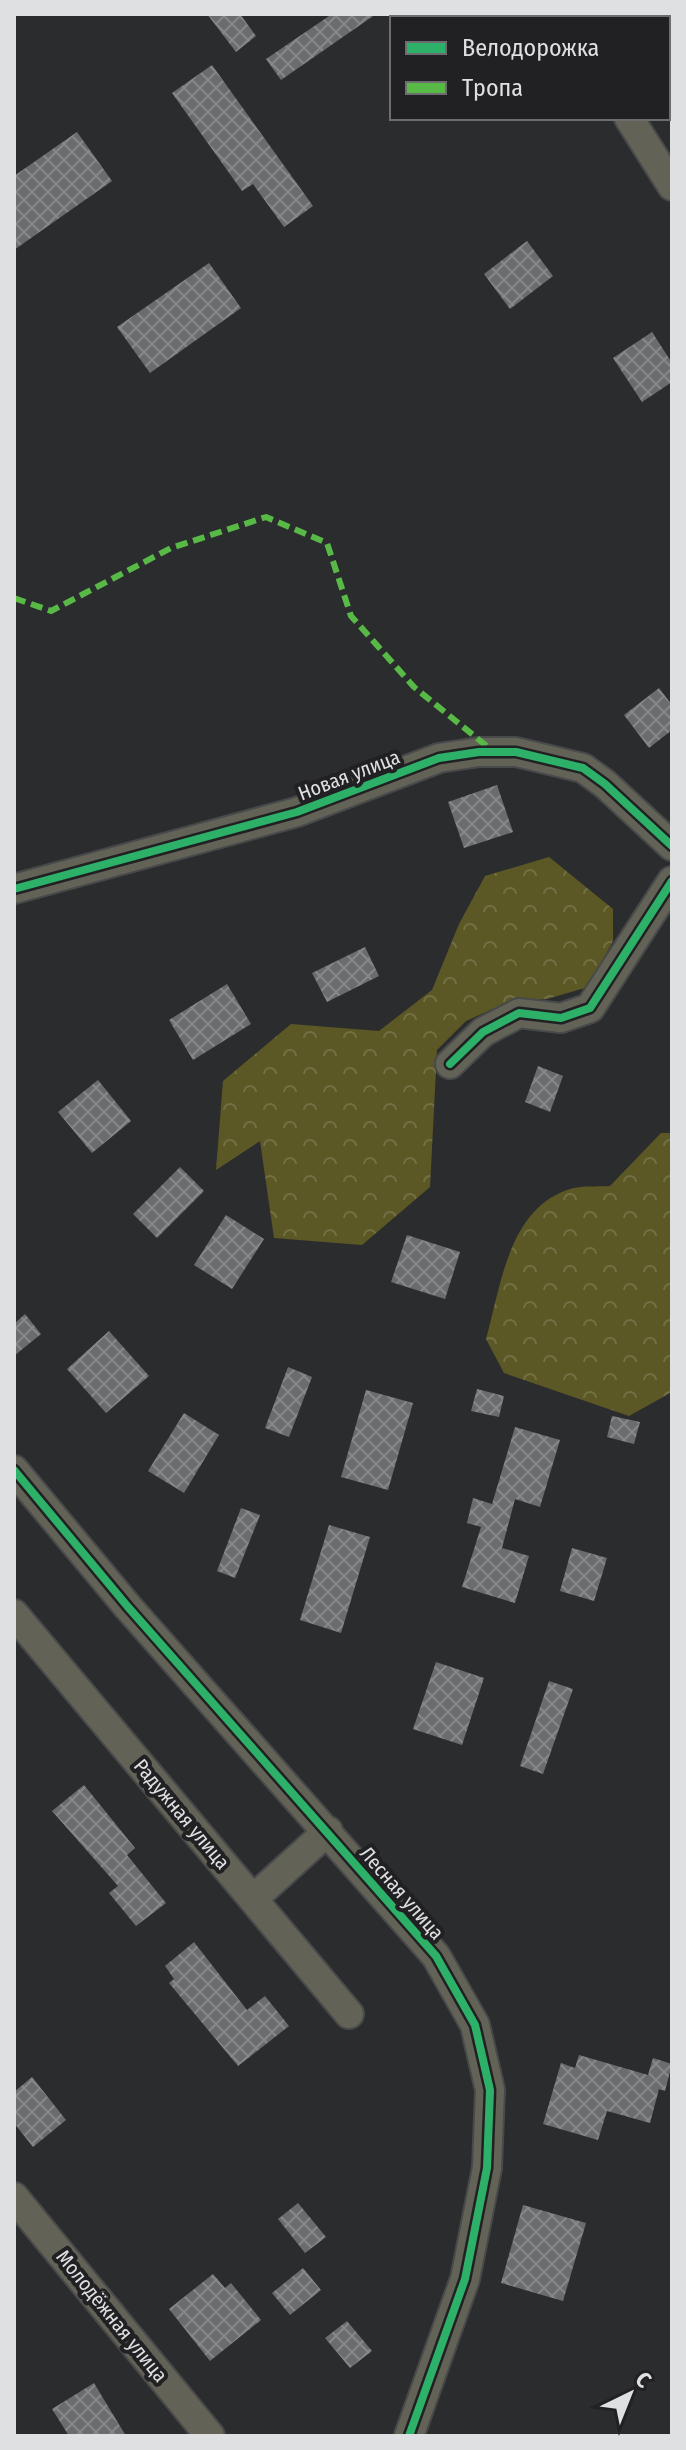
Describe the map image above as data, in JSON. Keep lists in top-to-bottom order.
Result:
{
  "streets": {
    "street": [
      "Новая улица",
      "Радужная улица",
      "Лесная улица",
      "Молодёжная улица"
    ]
  },
  "legend": ["Велодорожка", "Тропа"],
  "north": "top right"
}
